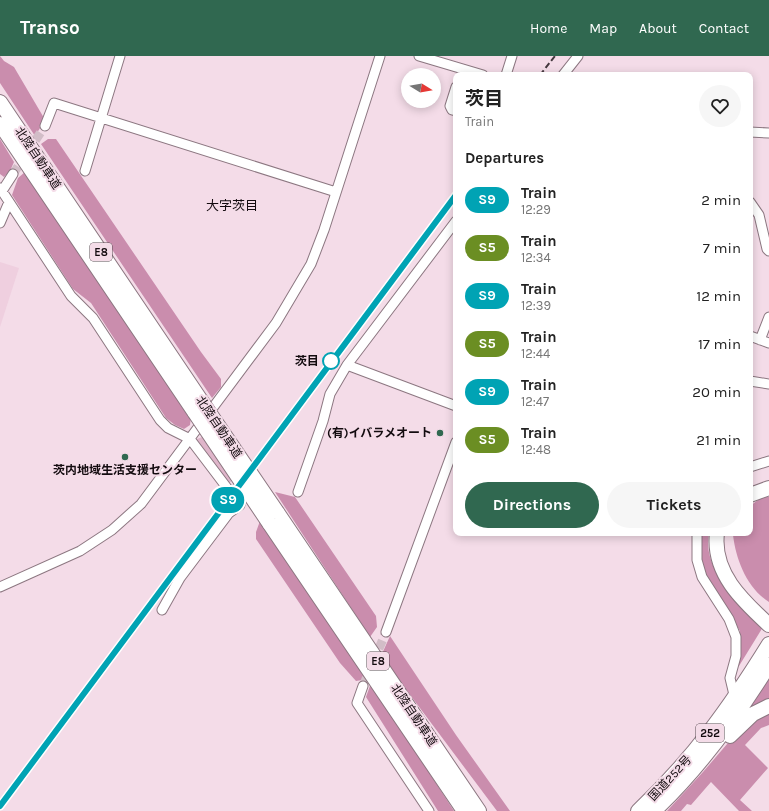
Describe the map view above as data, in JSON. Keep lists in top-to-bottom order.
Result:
{
  "streets": {
    "highway": [
      "北陸自動車道",
      "E8",
      "252",
      "国道252号"
    ]
  },
  "districts": ["大字茨目"],
  "places": ["茨目", "(有)イバラメオート", "茨内地域生活支援センター"],
  "north": "right",
  "page": {
    "header": "Transo",
    "nav": [
      "Home",
      "Map",
      "About",
      "Contact"
    ],
    "on_map": "S9",
    "heading": [
      ["茨目", "Train"],
      "Departures"
    ],
    "list": [
      {
        "mark": "S9",
        "name": "Train",
        "note": "12:29",
        "value": "2 min"
      },
      {
        "mark": "S5",
        "name": "Train",
        "note": "12:34",
        "value": "7 min"
      },
      {
        "mark": "S9",
        "name": "Train",
        "note": "12:39",
        "value": "12 min"
      },
      {
        "mark": "S5",
        "name": "Train",
        "note": "12:44",
        "value": "17 min"
      },
      {
        "mark": "S9",
        "name": "Train",
        "note": "12:47",
        "value": "20 min"
      },
      {
        "mark": "S5",
        "name": "Train",
        "note": "12:48",
        "value": "21 min"
      }
    ],
    "buttons": ["Directions", "Tickets"]
  }
}
